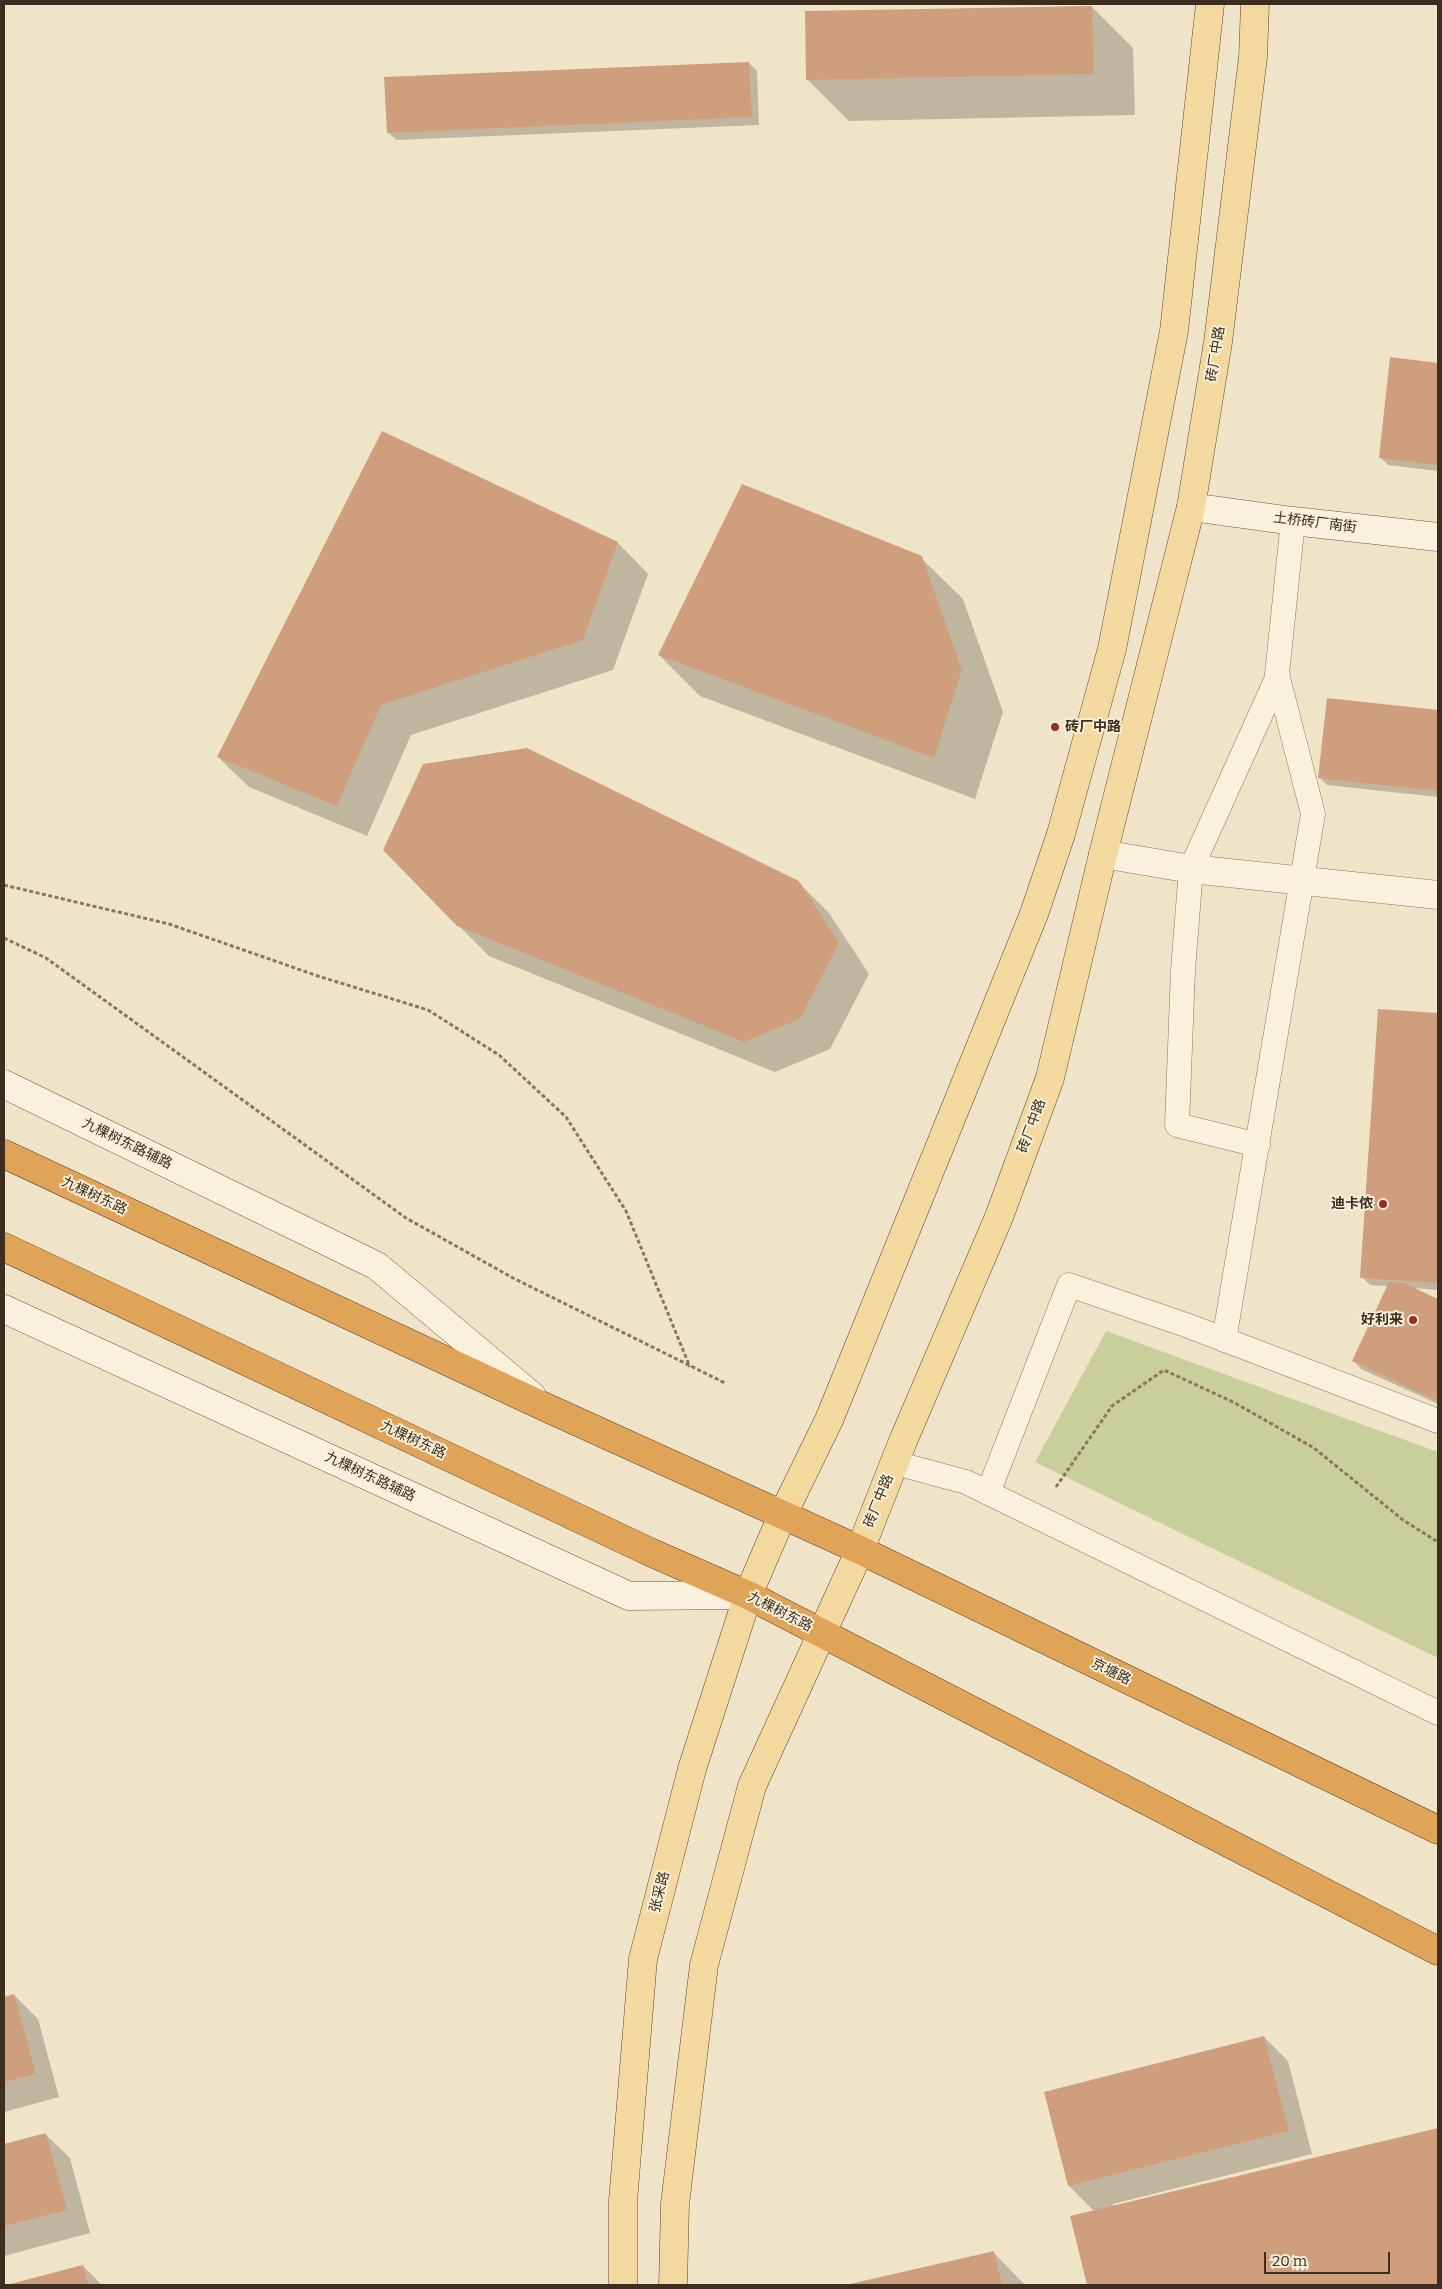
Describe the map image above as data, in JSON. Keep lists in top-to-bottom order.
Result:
{
  "streets": {
    "highway": ["九棵树东路", "京塘路"],
    "main road": ["砖厂中路", "张采路"],
    "street": ["土桥砖厂南街", "九棵树东路辅路"]
  },
  "crossings": [
    ["砖厂中路", "土桥砖厂南街"],
    ["砖厂中路", "京塘路"],
    ["九棵树东路辅路", "九棵树东路"],
    ["九棵树东路辅路", "张采路"],
    ["九棵树东路", "京塘路"],
    ["九棵树东路", "张采路"],
    ["京塘路", "张采路"]
  ],
  "places": ["砖厂中路", "迪卡侬", "好利来"],
  "scale_bar": "20 m"
}
